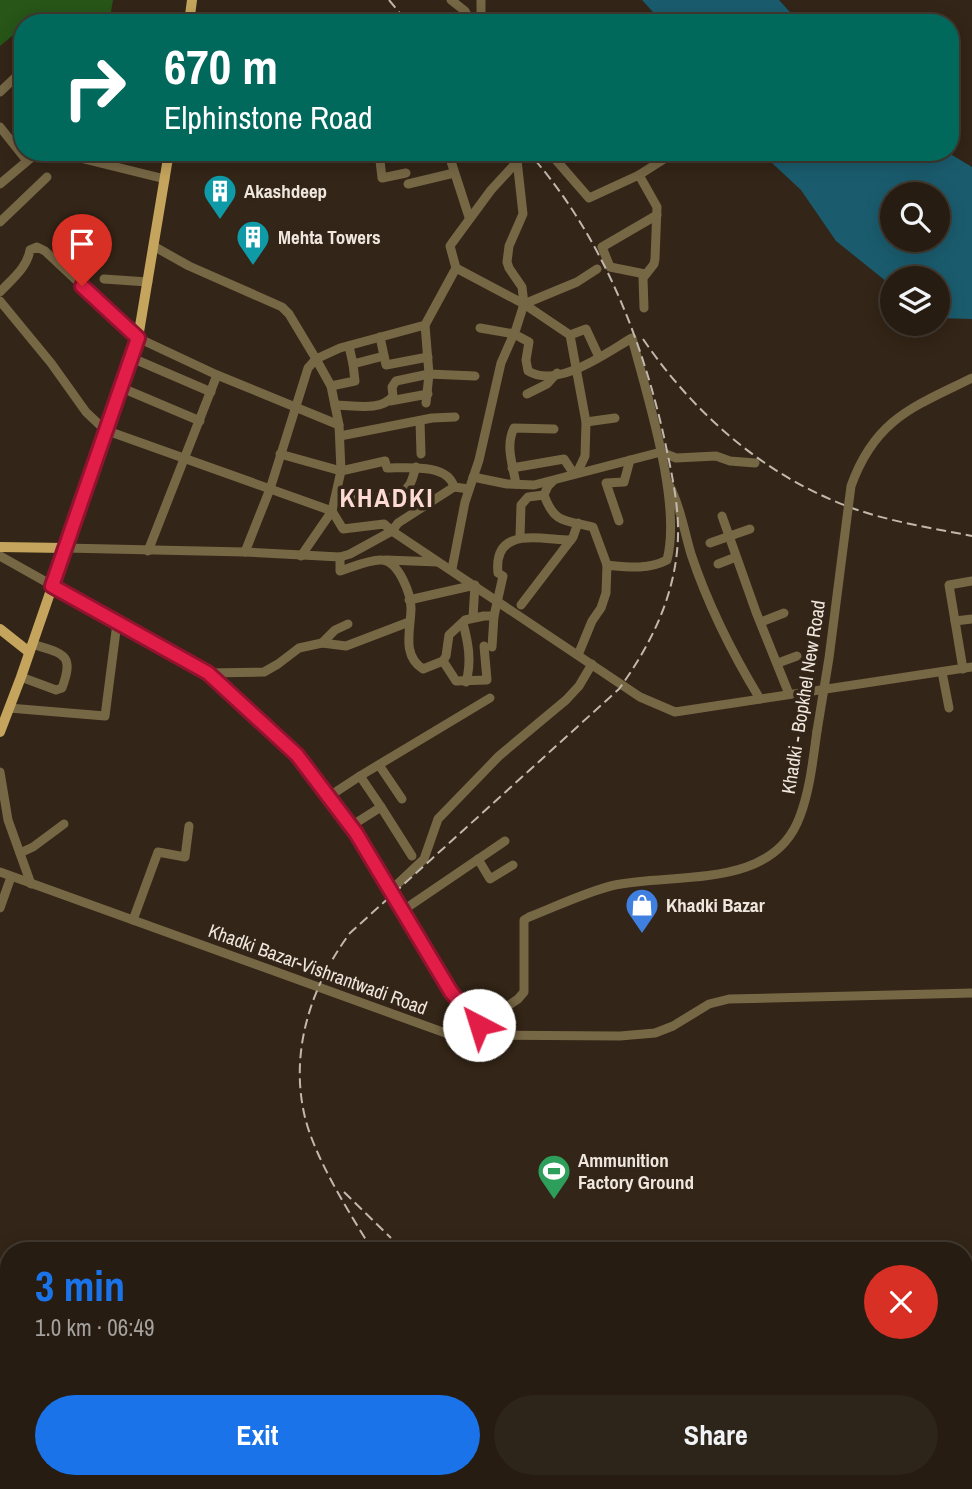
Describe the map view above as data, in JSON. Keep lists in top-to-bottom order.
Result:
{
  "streets": {
    "street": ["Khadki - Bopkhel New Road", "Khadki Bazar-Vishrantwadi Road"]
  },
  "districts": ["KHADKI"],
  "places": {
    "building": ["Akashdeep", "Mehta Towers"],
    "shop": ["Khadki Bazar"],
    "sports": ["Ammunition Factory Ground"]
  },
  "page": {
    "turn": ["670 m", "Elphinstone Road"],
    "heading": ["3 min", "1.0 km · 06:49"],
    "buttons": ["Exit", "Share"]
  }
}
